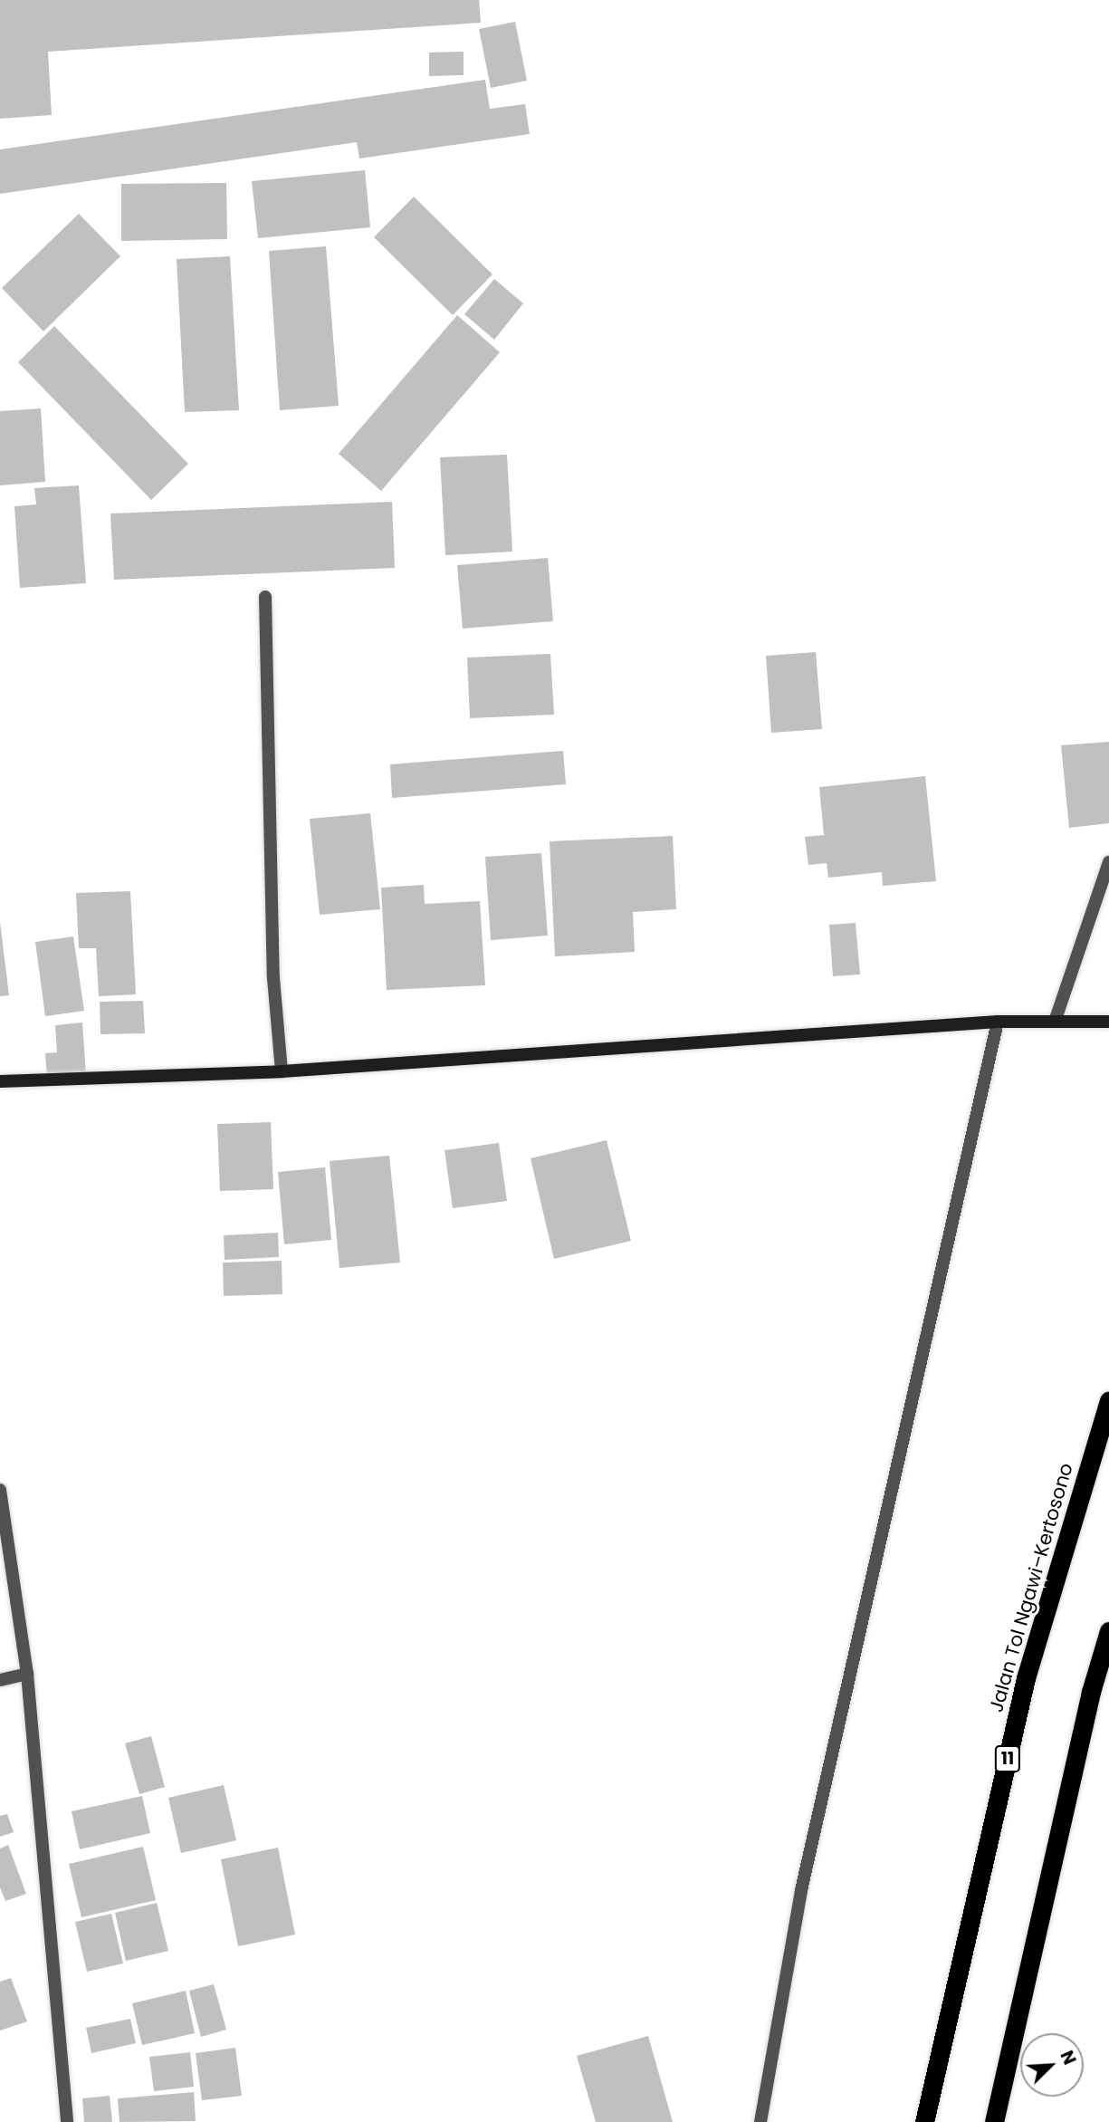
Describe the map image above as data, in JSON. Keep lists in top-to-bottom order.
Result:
{
  "streets": {
    "highway": ["Jalan Tol Ngawi–Kertosono", "11"]
  },
  "north": "top right"
}
